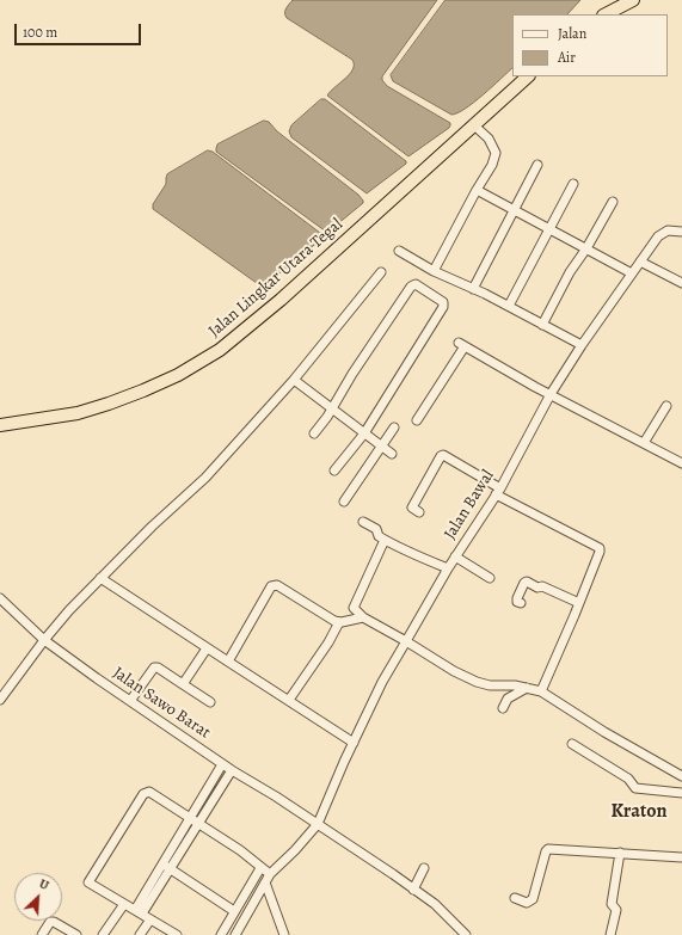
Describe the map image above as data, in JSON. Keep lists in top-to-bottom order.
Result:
{
  "streets": {
    "highway": ["Jalan Lingkar Utara Tegal"],
    "street": ["Jalan Bawal", "Jalan Sawo Barat"]
  },
  "crossings": [
    ["Jalan Bawal", "Jalan Sawo Barat"]
  ],
  "districts": ["Kraton"],
  "legend": ["Jalan", "Air"],
  "scale_bar": "100 m",
  "north": "top right"
}
